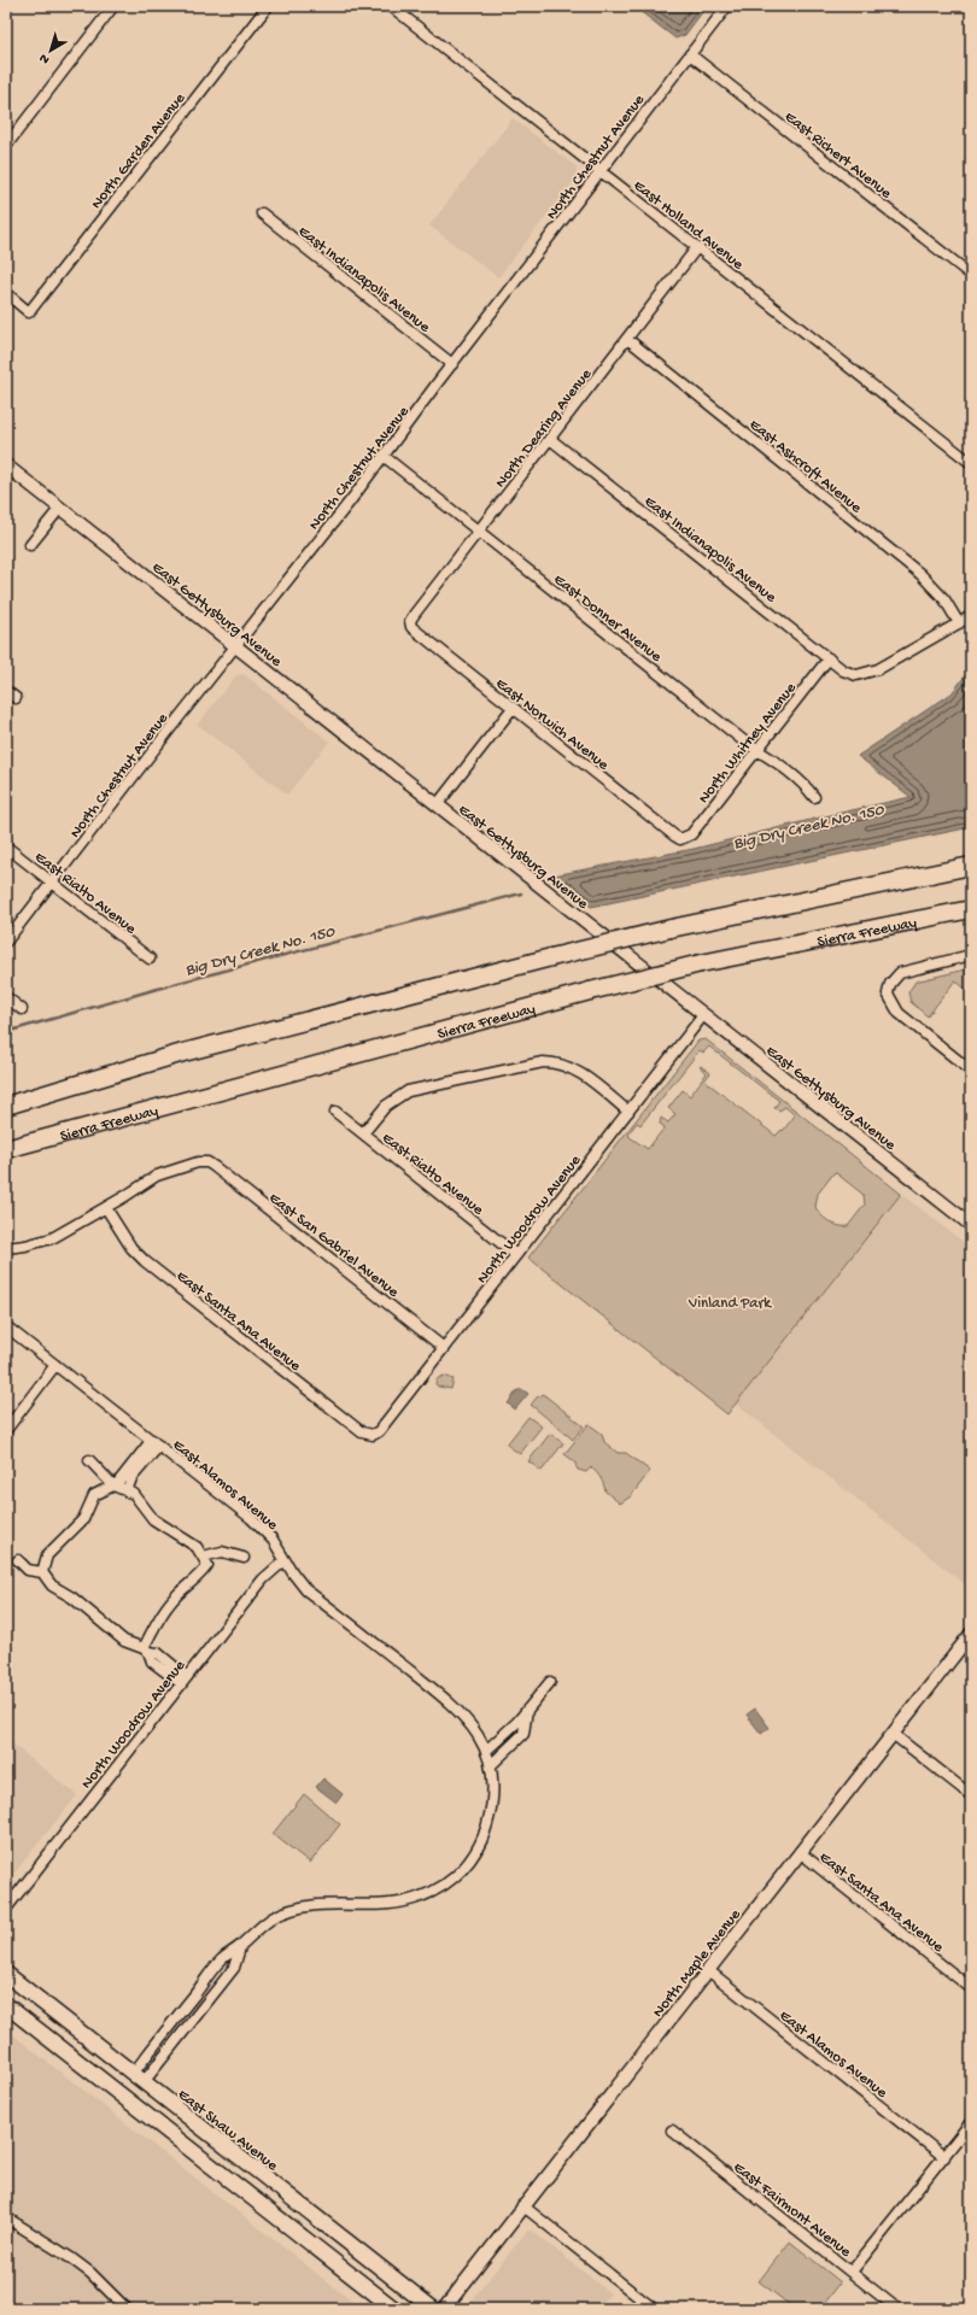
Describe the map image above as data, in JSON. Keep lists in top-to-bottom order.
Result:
{
  "streets": {
    "highway": ["Sierra Freeway"],
    "main road": ["East Shaw Avenue"],
    "street": [
      "North Garden Avenue",
      "East Richert Avenue",
      "North Chestnut Avenue",
      "East Holland Avenue",
      "East Indianapolis Avenue",
      "North Dearing Avenue",
      "East Ashcroft Avenue",
      "East Gettysburg Avenue",
      "East Donner Avenue",
      "East Norwich Avenue",
      "North Whitney Avenue",
      "East Rialto Avenue",
      "North Woodrow Avenue",
      "East San Gabriel Avenue",
      "East Santa Ana Avenue",
      "East Alamos Avenue",
      "North Maple Avenue",
      "East Fairmont Avenue"
    ]
  },
  "crossings": [
    ["East Richert Avenue", "North Chestnut Avenue"],
    ["North Chestnut Avenue", "East Holland Avenue"],
    ["North Chestnut Avenue", "East Indianapolis Avenue"],
    ["North Chestnut Avenue", "East Gettysburg Avenue"],
    ["North Chestnut Avenue", "East Donner Avenue"],
    ["North Chestnut Avenue", "East Rialto Avenue"],
    ["East Holland Avenue", "North Dearing Avenue"],
    ["East Indianapolis Avenue", "North Dearing Avenue"],
    ["East Indianapolis Avenue", "East Ashcroft Avenue"],
    ["East Indianapolis Avenue", "North Whitney Avenue"],
    ["North Dearing Avenue", "East Ashcroft Avenue"],
    ["North Dearing Avenue", "East Donner Avenue"],
    ["North Dearing Avenue", "East Norwich Avenue"],
    ["East Gettysburg Avenue", "North Woodrow Avenue"],
    ["East Donner Avenue", "North Whitney Avenue"],
    ["East Norwich Avenue", "North Whitney Avenue"],
    ["East Rialto Avenue", "North Woodrow Avenue"],
    ["North Woodrow Avenue", "East San Gabriel Avenue"],
    ["North Woodrow Avenue", "East Santa Ana Avenue"],
    ["North Woodrow Avenue", "East Alamos Avenue"],
    ["East San Gabriel Avenue", "East Santa Ana Avenue"],
    ["East Santa Ana Avenue", "North Maple Avenue"],
    ["East Alamos Avenue", "North Maple Avenue"],
    ["East Alamos Avenue", "East Shaw Avenue"]
  ],
  "water": ["Big Dry Creek No. 150"],
  "parks": ["Vinland Park"],
  "north": "bottom left"
}
